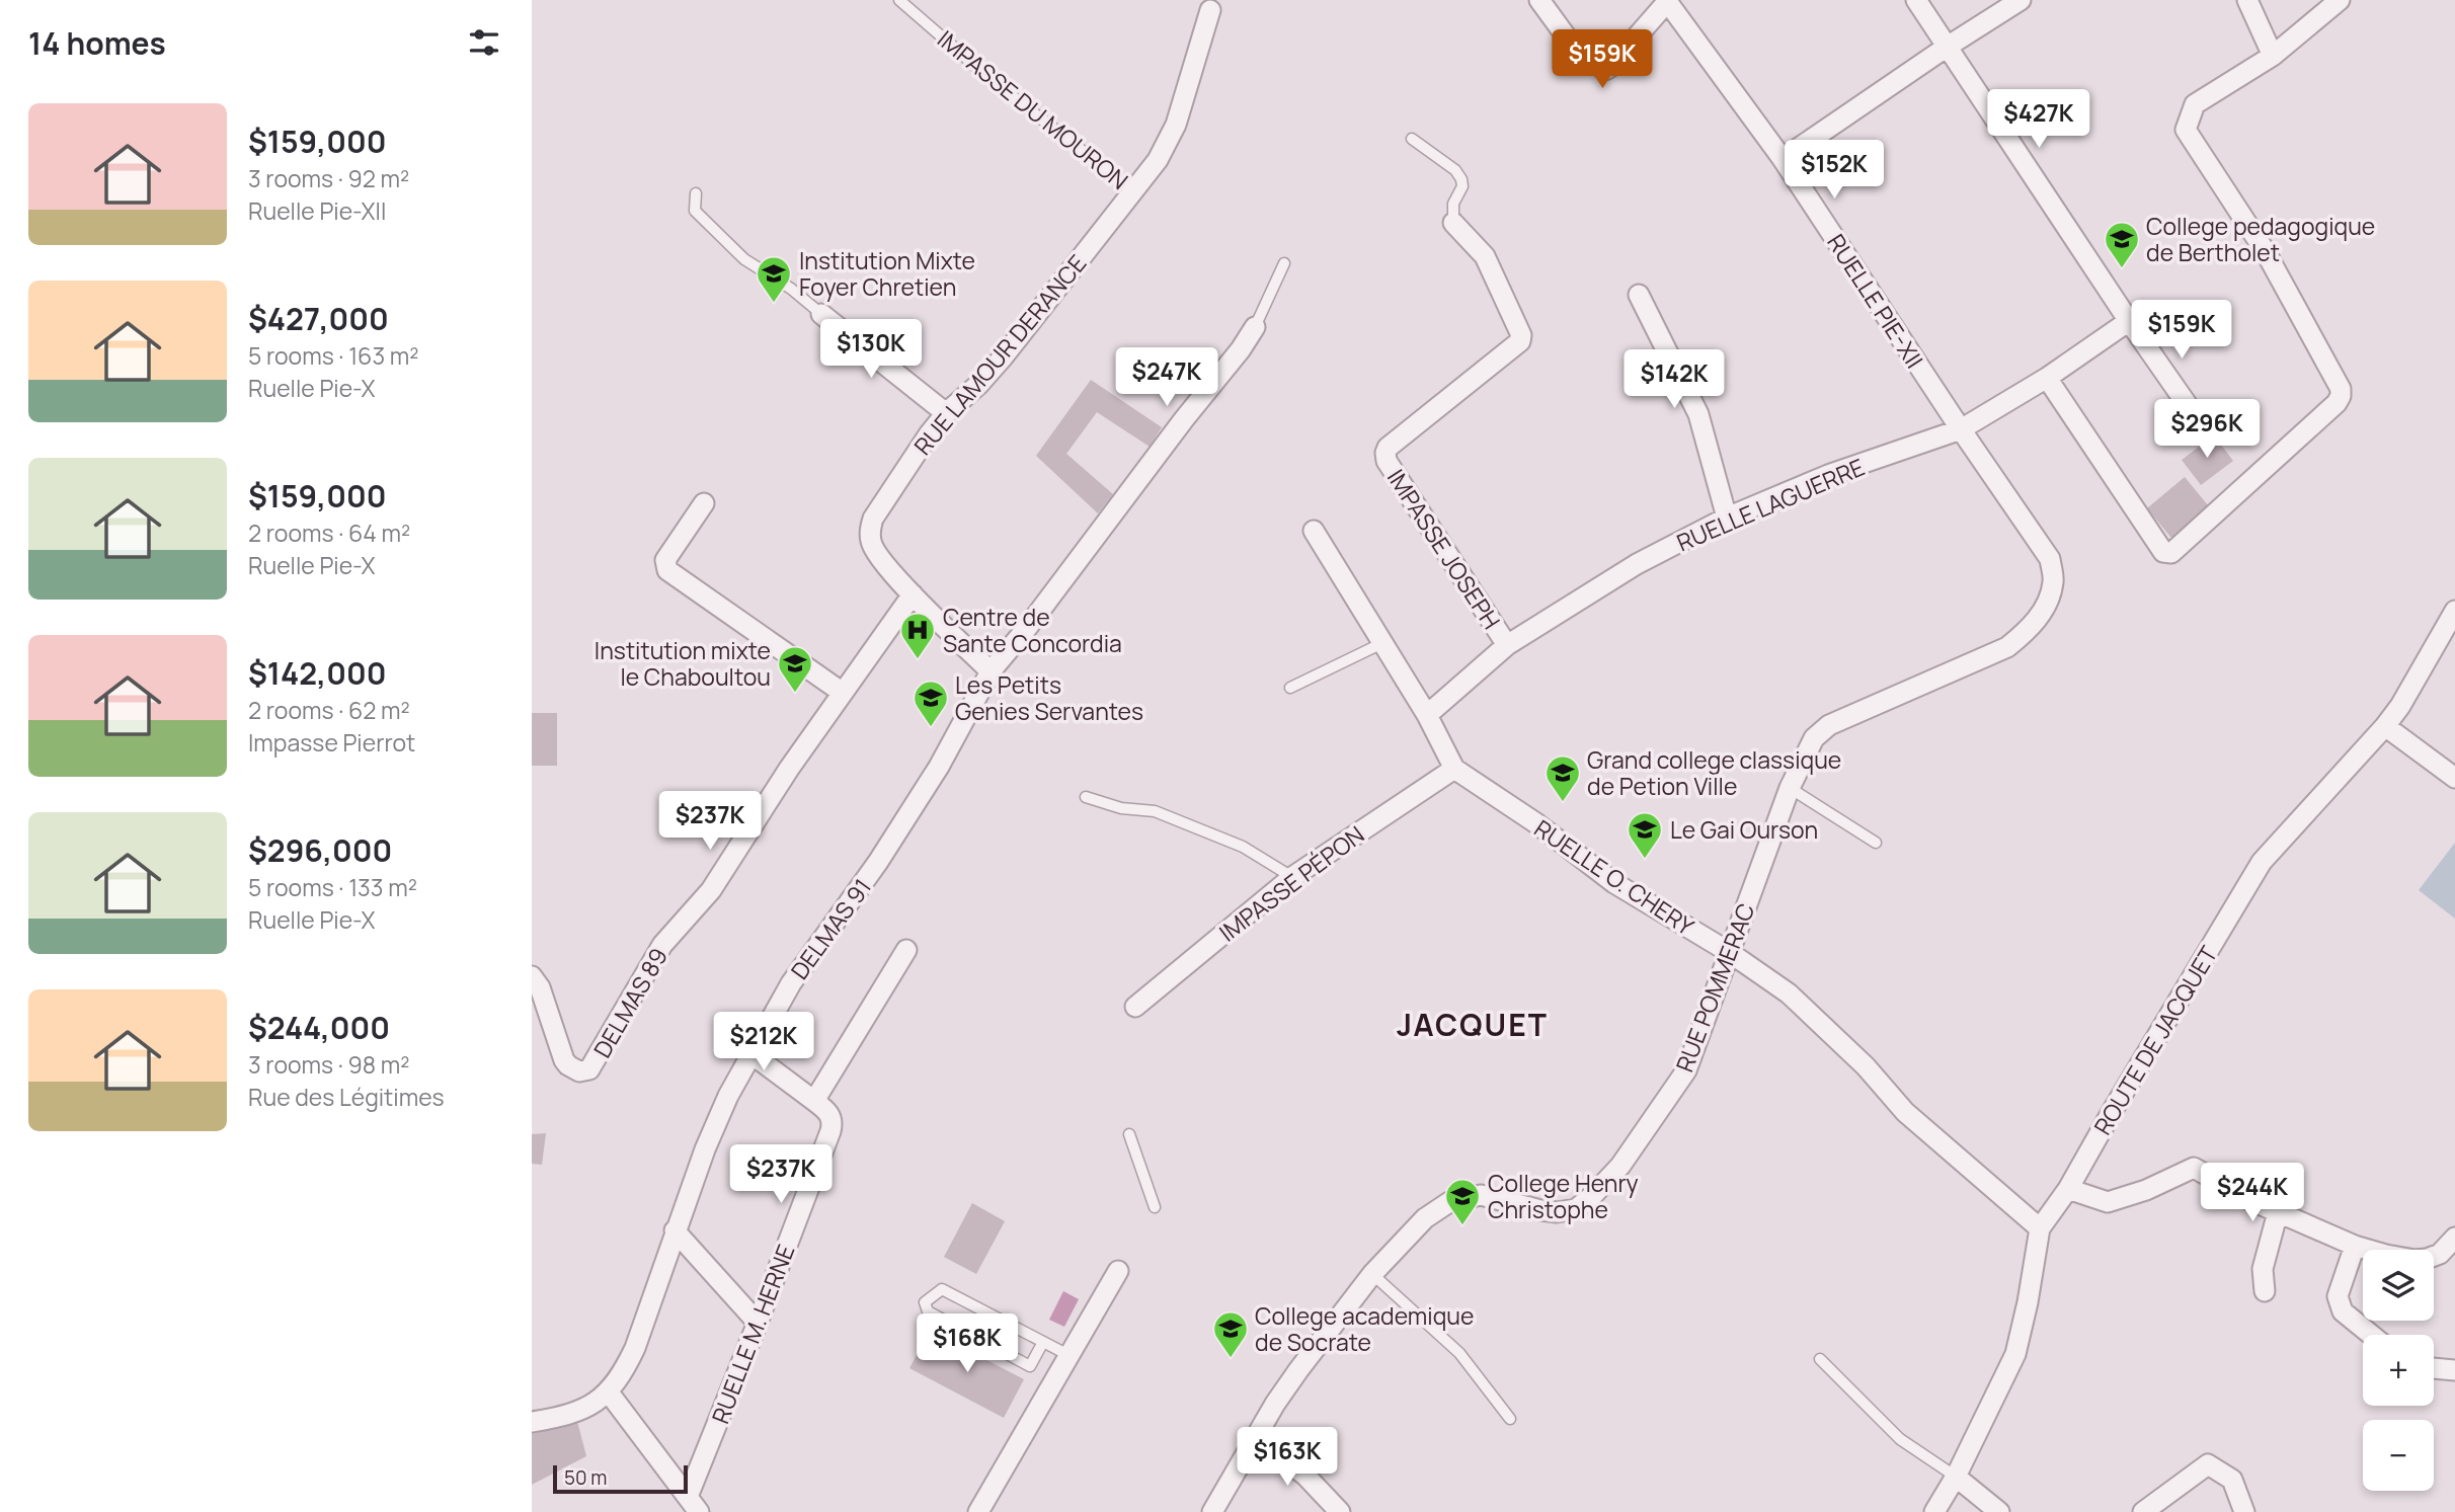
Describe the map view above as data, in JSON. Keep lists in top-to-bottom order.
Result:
{
  "streets": {
    "street": [
      "RUELLE PIE-XII",
      "RUE LAMOUR DERANCE",
      "RUELLE LAGUERRE",
      "IMPASSE JOSEPH",
      "RUELLE O. CHERY",
      "IMPASSE PÉPON",
      "DELMAS 91",
      "RUE POMMERAC",
      "DELMAS 89",
      "ROUTE DE JACQUET",
      "RUELLE M. HERNE"
    ],
    "lane": ["IMPASSE DU MOURON"]
  },
  "crossings": [
    ["IMPASSE DU MOURON", "RUE LAMOUR DERANCE"],
    ["RUELLE PIE-XII", "RUELLE LAGUERRE"],
    ["RUELLE PIE-XII", "RUE POMMERAC"],
    ["RUE LAMOUR DERANCE", "DELMAS 91"],
    ["RUE LAMOUR DERANCE", "DELMAS 89"],
    ["RUELLE LAGUERRE", "IMPASSE JOSEPH"],
    ["RUELLE LAGUERRE", "RUELLE O. CHERY"],
    ["RUELLE LAGUERRE", "RUE POMMERAC"],
    ["RUELLE O. CHERY", "IMPASSE PÉPON"],
    ["RUELLE O. CHERY", "RUE POMMERAC"],
    ["RUELLE O. CHERY", "ROUTE DE JACQUET"]
  ],
  "districts": ["JACQUET"],
  "places": {
    "school or university": [
      "College pedagogique de Bertholet",
      "Institution Mixte Foyer Chretien",
      "Institution mixte le Chaboultou",
      "Les Petits Genies Servantes",
      "Grand college classique de Petion Ville",
      "Le Gai Ourson",
      "College Henry Christophe",
      "College academique de Socrate"
    ],
    "hospital": ["Centre de Sante Concordia"]
  },
  "scale_bar": "50 m",
  "page": {
    "heading": "14 homes",
    "price": [
      "$159K",
      "$427K",
      "$152K",
      "$159K",
      "$130K",
      "$247K",
      "$142K",
      "$296K",
      "$237K",
      "$212K",
      "$237K",
      "$244K",
      "$168K",
      "$163K"
    ],
    "list": [
      {
        "name": "$159,000",
        "note": "3 rooms · 92 m² · Ruelle Pie-XII"
      },
      {
        "name": "$427,000",
        "note": "5 rooms · 163 m² · Ruelle Pie-X"
      },
      {
        "name": "$159,000",
        "note": "2 rooms · 64 m² · Ruelle Pie-X"
      },
      {
        "name": "$142,000",
        "note": "2 rooms · 62 m² · Impasse Pierrot"
      },
      {
        "name": "$296,000",
        "note": "5 rooms · 133 m² · Ruelle Pie-X"
      },
      {
        "name": "$244,000",
        "note": "3 rooms · 98 m² · Rue des Légitimes"
      }
    ],
    "map_buttons": ["+", "−"],
    "scale": "50 m"
  }
}
